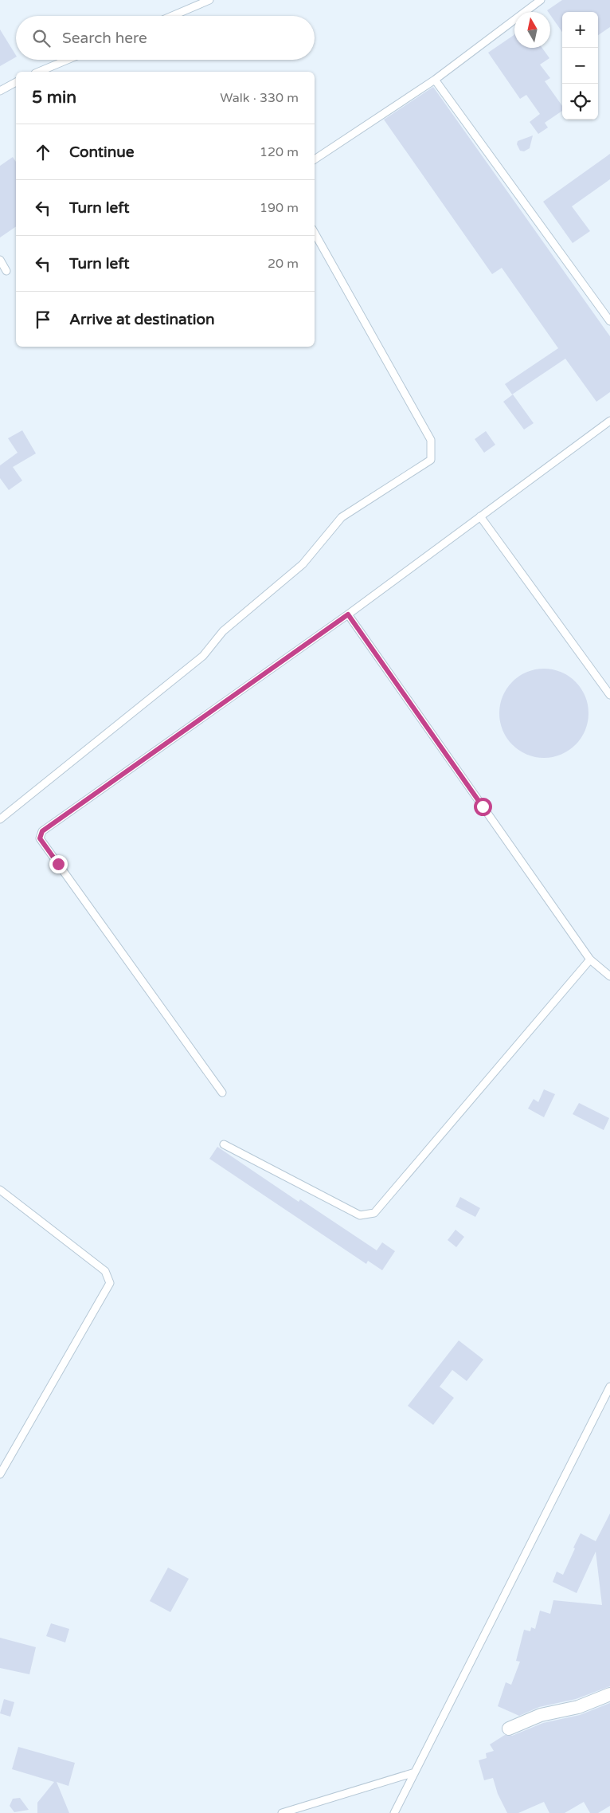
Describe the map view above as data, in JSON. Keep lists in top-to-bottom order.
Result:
{
  "north": "top",
  "page": {
    "map_buttons": ["+", "−"],
    "search": "Search here",
    "heading": ["5 min", "Walk · 330 m"],
    "list": [
      ["Continue", "120 m"],
      ["Turn left", "190 m"],
      ["Turn left", "20 m"],
      "Arrive at destination"
    ]
  }
}
